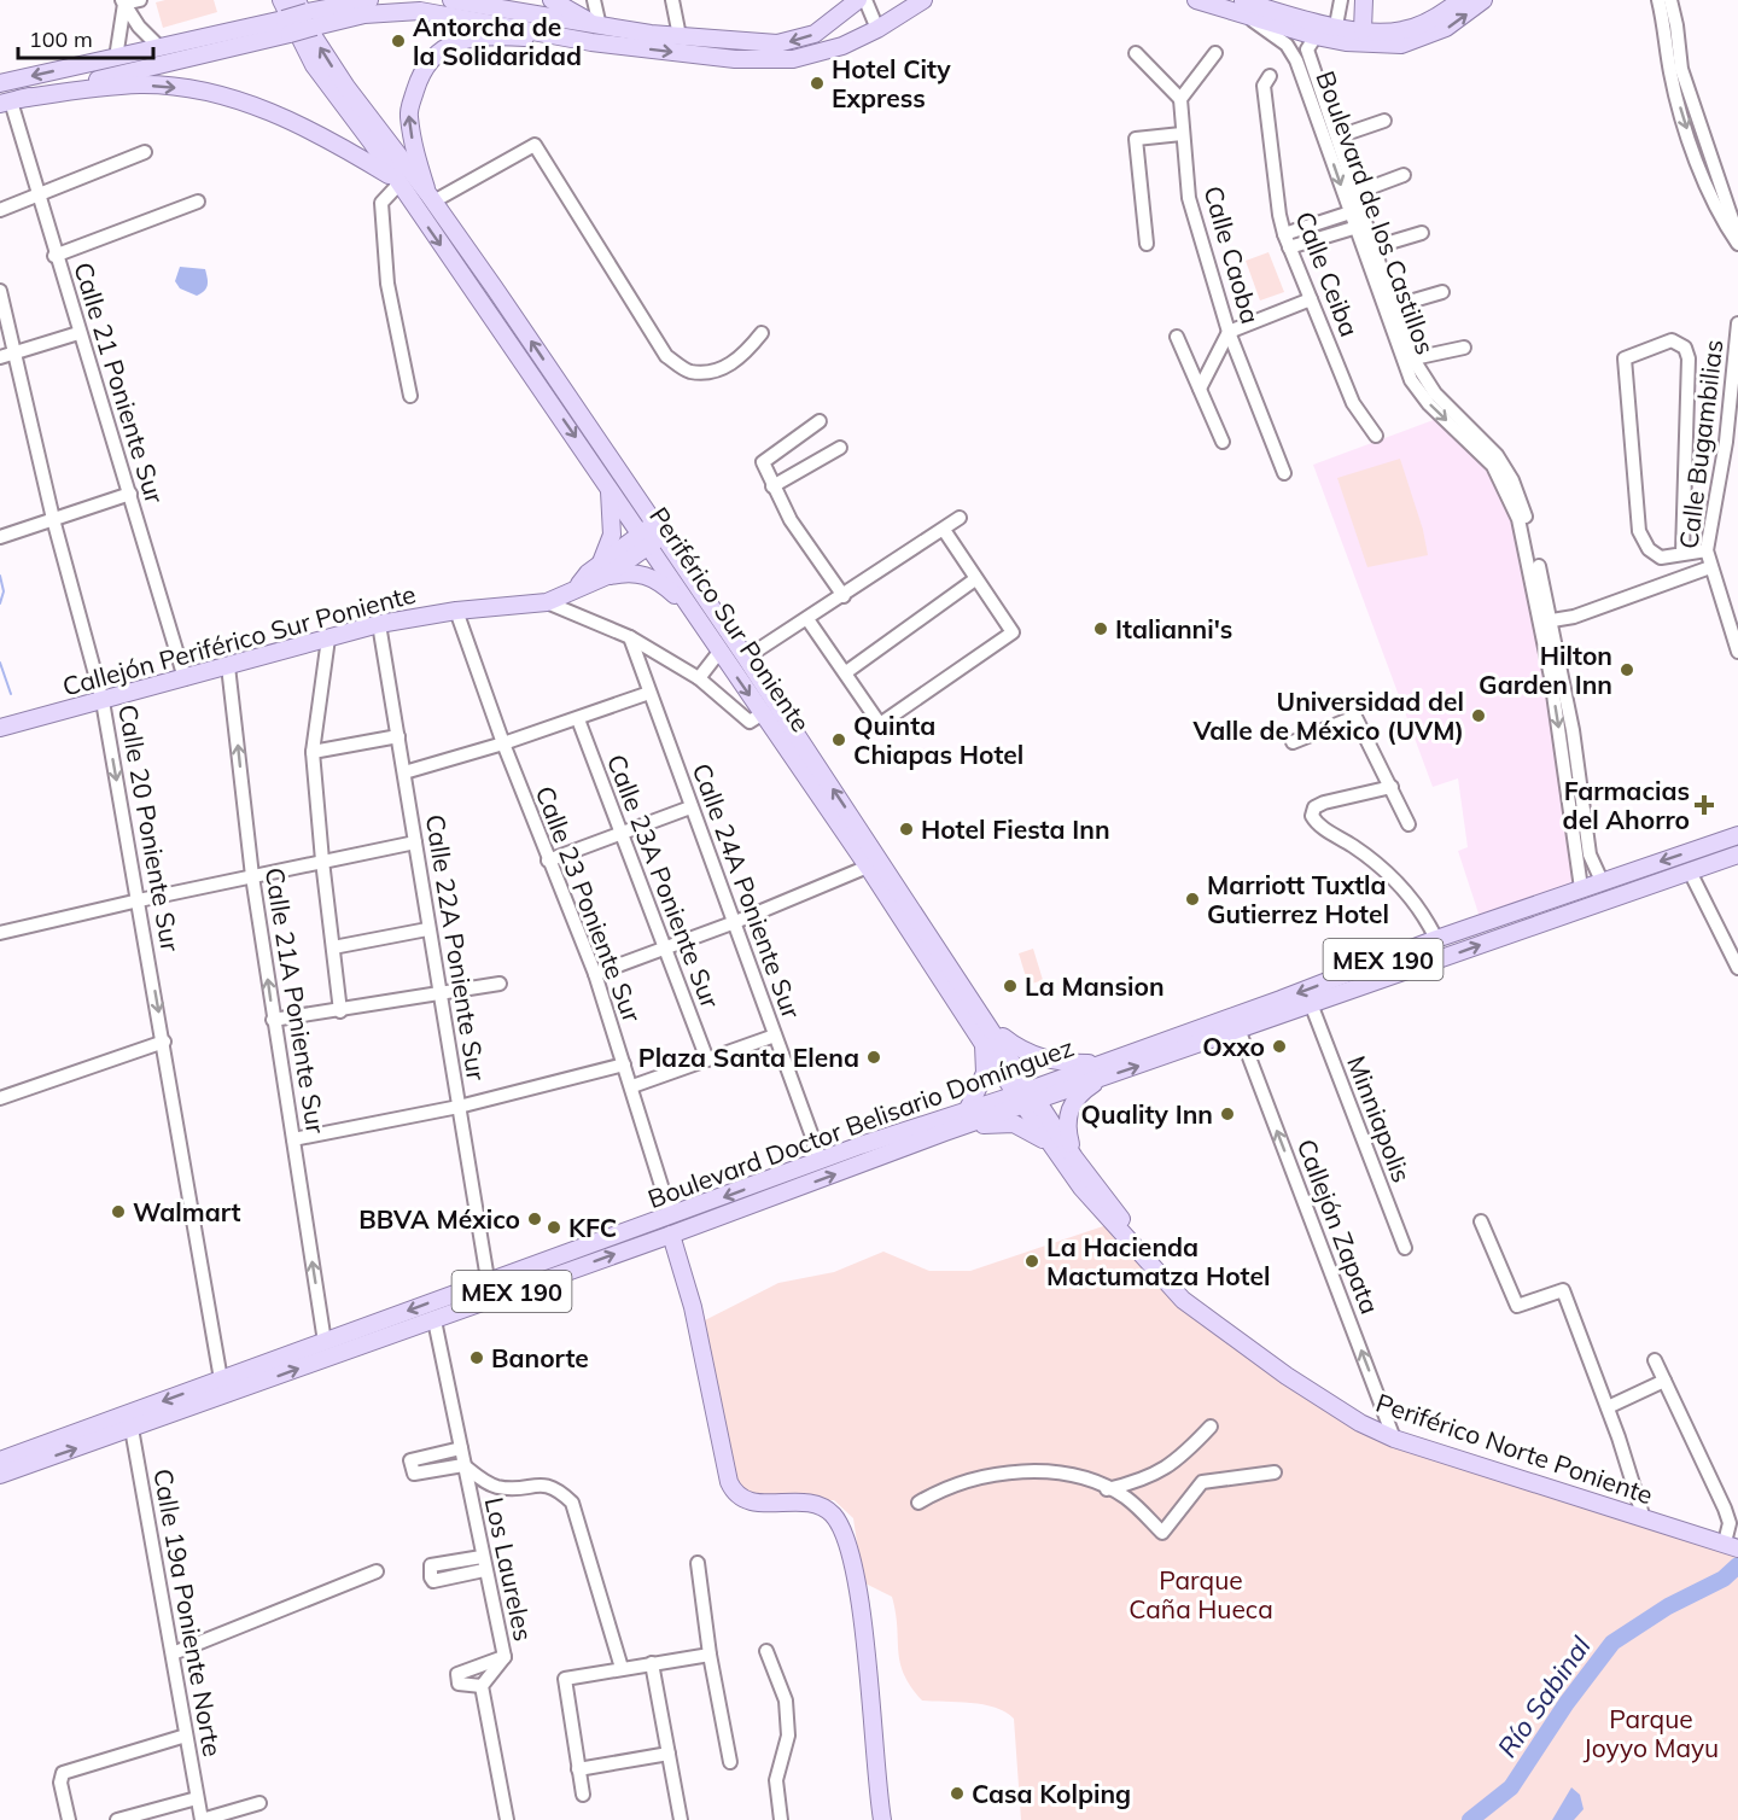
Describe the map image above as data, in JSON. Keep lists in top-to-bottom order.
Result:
{
  "streets": {
    "main road": [
      "Periférico Sur Poniente",
      "Callejón Periférico Sur Poniente",
      "MEX 190",
      "Boulevard Doctor Belisario Domínguez",
      "Periférico Norte Poniente"
    ],
    "street": [
      "Boulevard de los Castillos",
      "Calle Caoba",
      "Calle Ceiba",
      "Calle 21 Poniente Sur",
      "Calle Bugambilias",
      "Calle 20 Poniente Sur",
      "Calle 23A Poniente Sur",
      "Calle 24A Poniente Sur",
      "Calle 23 Poniente Sur",
      "Calle 22A Poniente Sur",
      "Calle 21A Poniente Sur",
      "Minniapolis",
      "Callejón Zapata",
      "Los Laureles",
      "Calle 19a Poniente Norte"
    ]
  },
  "crossings": [
    ["Boulevard de los Castillos", "Boulevard Doctor Belisario Domínguez"],
    ["Calle 21 Poniente Sur", "Callejón Periférico Sur Poniente"],
    ["Periférico Sur Poniente", "Callejón Periférico Sur Poniente"],
    ["Periférico Sur Poniente", "Boulevard Doctor Belisario Domínguez"],
    ["Periférico Sur Poniente", "Periférico Norte Poniente"],
    ["Callejón Periférico Sur Poniente", "Calle 20 Poniente Sur"],
    ["Callejón Periférico Sur Poniente", "Calle 24A Poniente Sur"],
    ["Callejón Periférico Sur Poniente", "Calle 23 Poniente Sur"],
    ["Callejón Periférico Sur Poniente", "Calle 22A Poniente Sur"],
    ["Callejón Periférico Sur Poniente", "Calle 21A Poniente Sur"],
    ["Calle 20 Poniente Sur", "Boulevard Doctor Belisario Domínguez"],
    ["Calle 24A Poniente Sur", "Boulevard Doctor Belisario Domínguez"],
    ["Calle 23 Poniente Sur", "Boulevard Doctor Belisario Domínguez"],
    ["Calle 22A Poniente Sur", "Boulevard Doctor Belisario Domínguez"],
    ["Calle 21A Poniente Sur", "Boulevard Doctor Belisario Domínguez"],
    ["Minniapolis", "Boulevard Doctor Belisario Domínguez"],
    ["Boulevard Doctor Belisario Domínguez", "Callejón Zapata"],
    ["Boulevard Doctor Belisario Domínguez", "Periférico Norte Poniente"],
    ["Boulevard Doctor Belisario Domínguez", "Los Laureles"],
    ["Boulevard Doctor Belisario Domínguez", "Calle 19a Poniente Norte"],
    ["Callejón Zapata", "Periférico Norte Poniente"]
  ],
  "one_way": ["Callejón Zapata"],
  "water": ["Río Sabinal"],
  "parks": ["Parque Caña Hueca", "Parque Joyyo Mayu"],
  "places": {
    "other": [
      "Antorcha de la Solidaridad",
      "Hotel City Express",
      "Italianni's",
      "Hilton Garden Inn",
      "Universidad del Valle de México (UVM)",
      "Quinta Chiapas Hotel",
      "Hotel Fiesta Inn",
      "Marriott Tuxtla Gutierrez Hotel",
      "La Mansion",
      "Oxxo",
      "Plaza Santa Elena",
      "Quality Inn",
      "Walmart",
      "BBVA México",
      "KFC",
      "La Hacienda Mactumatza Hotel",
      "Banorte",
      "Casa Kolping"
    ],
    "health": ["Farmacias del Ahorro"]
  },
  "scale_bar": "100 m"
}
